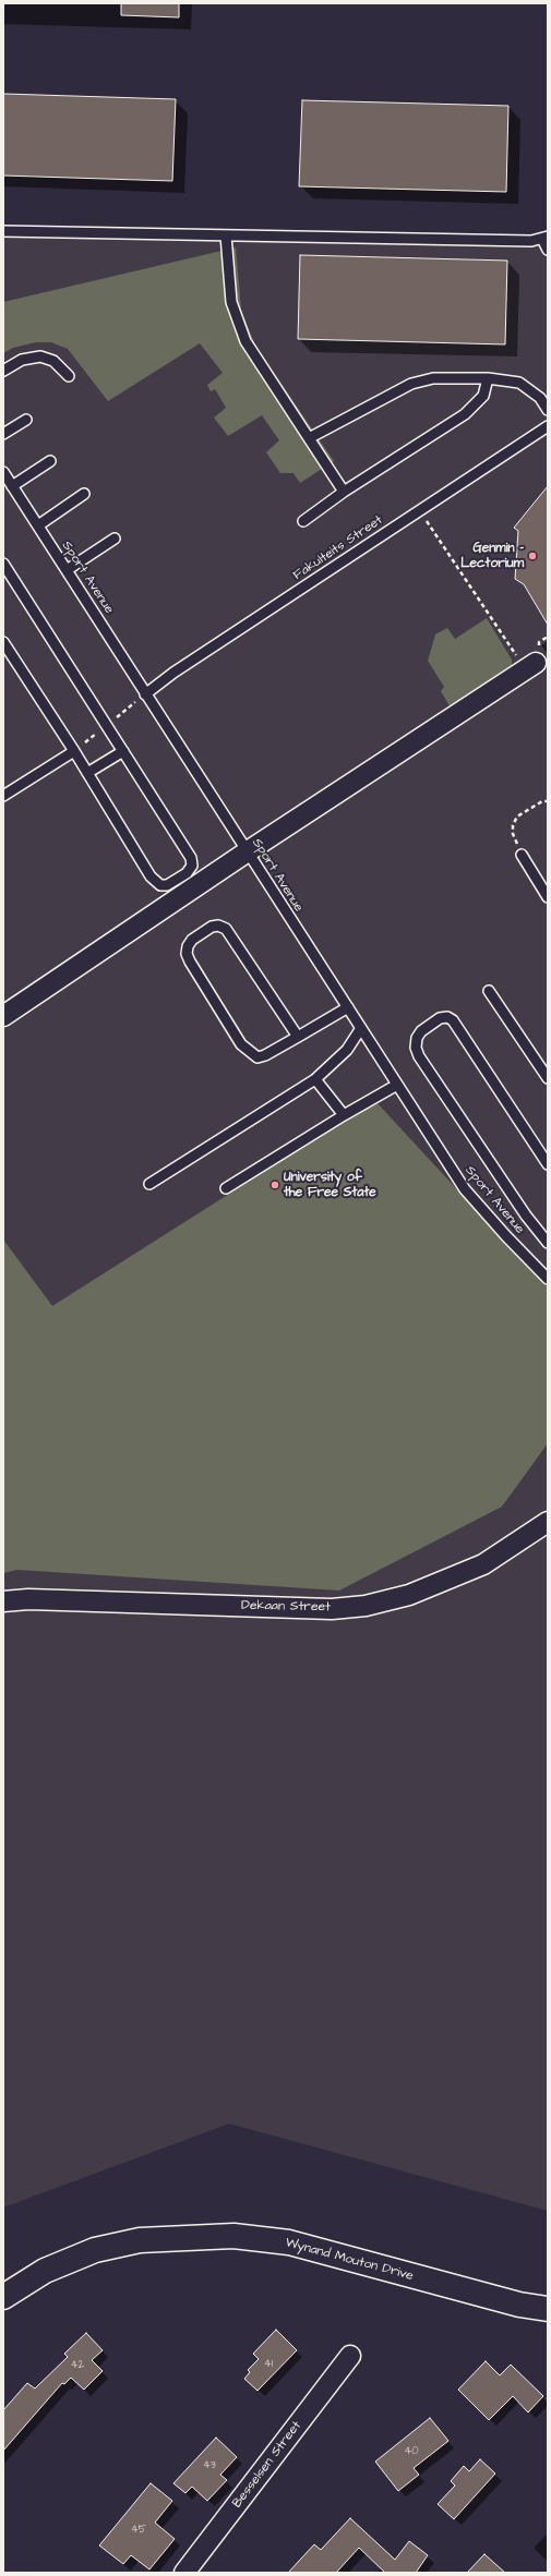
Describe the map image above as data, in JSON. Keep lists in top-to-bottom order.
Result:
{
  "streets": {
    "street": ["Dekaan Street", "Wynand Mouton Drive", "Besselsen Street"],
    "lane": ["Fakulteits Street", "Sport Avenue"]
  },
  "crossings": [
    ["Fakulteits Street", "Sport Avenue"]
  ],
  "places": ["Genmin - Lectorium", "University of the Free State"],
  "house_numbers": [
    "41",
    "42",
    "40",
    "43",
    "45"
  ]
}
